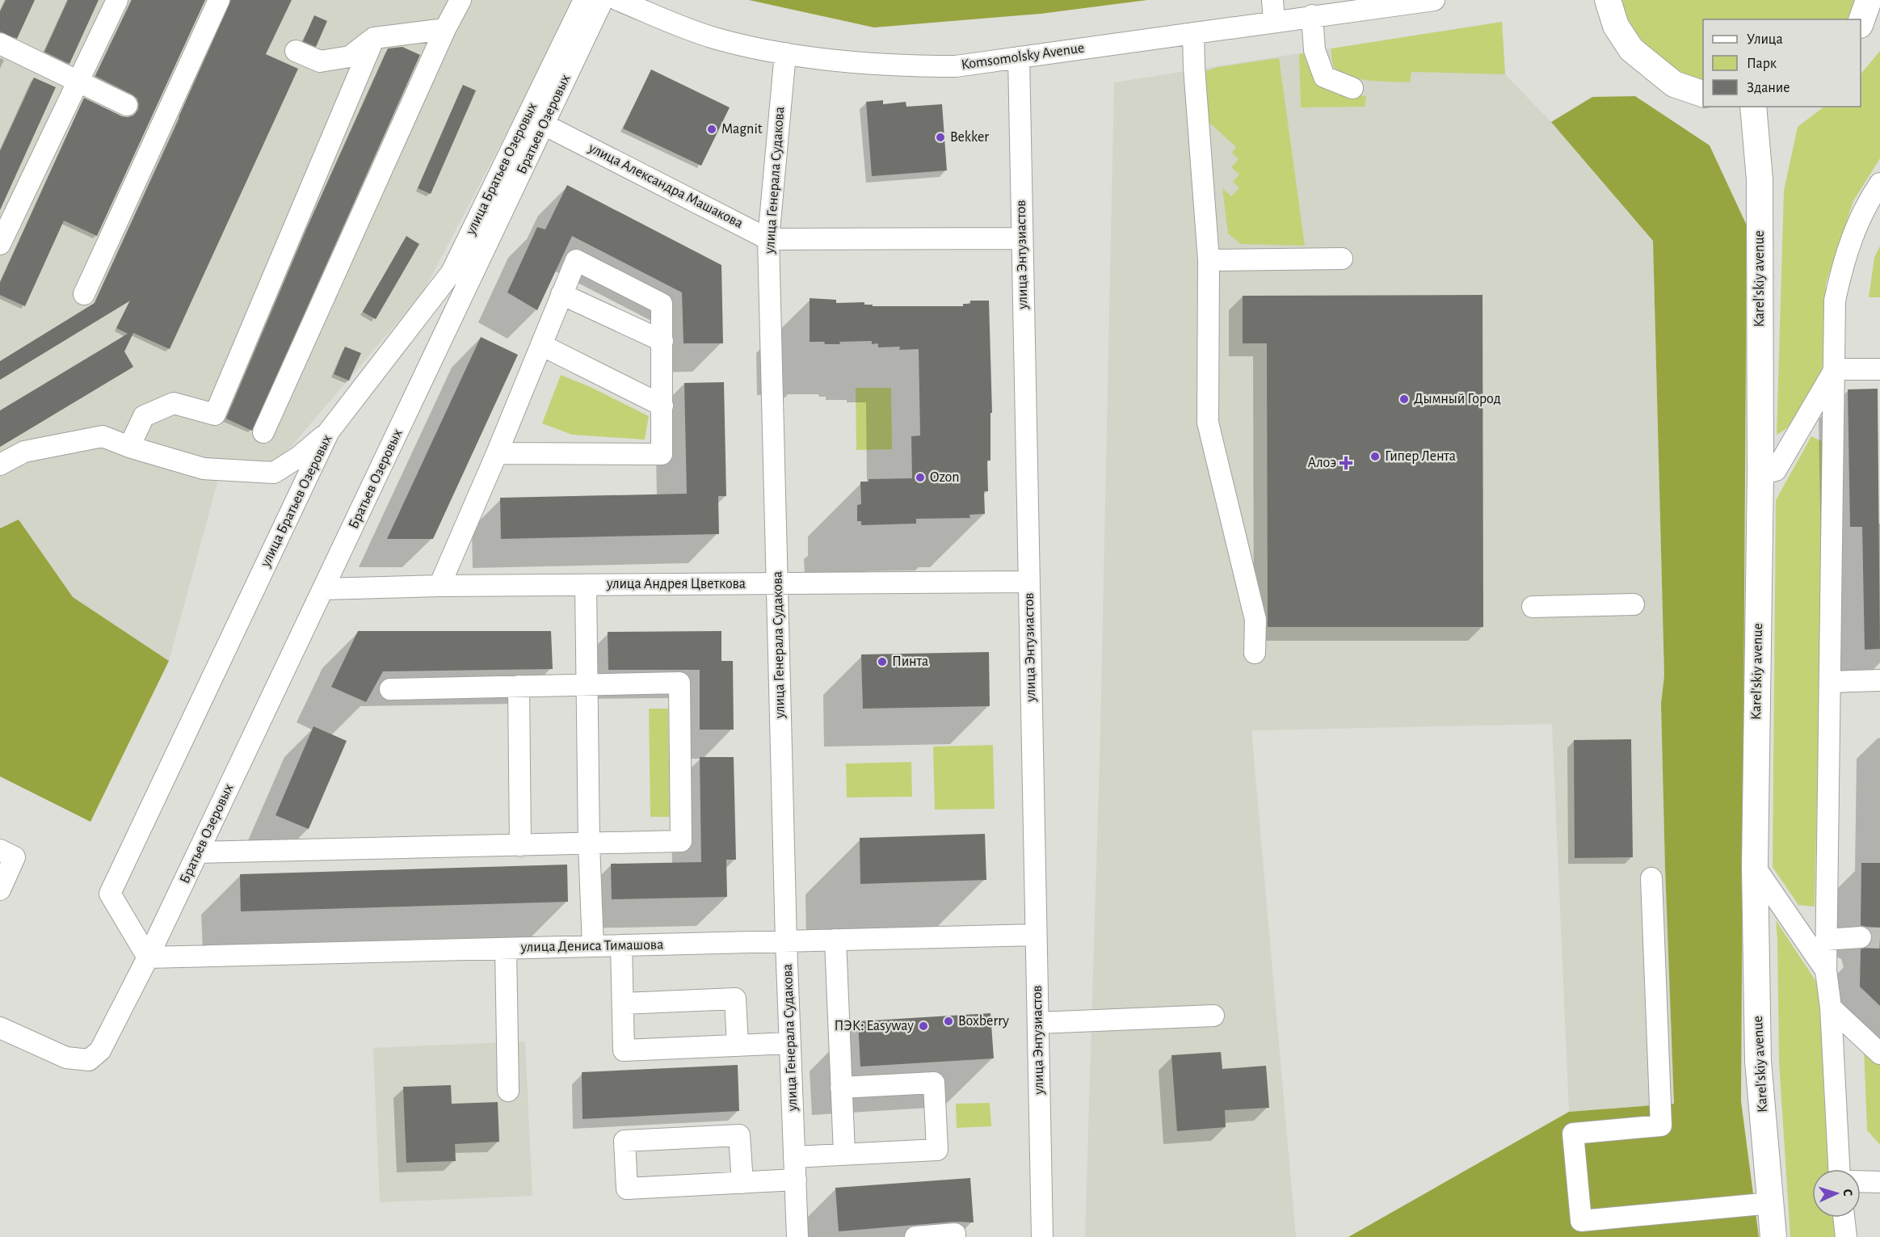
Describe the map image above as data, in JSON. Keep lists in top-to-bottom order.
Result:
{
  "streets": {
    "main road": ["Karel'skiy avenue"],
    "street": [
      "Komsomolsky Avenue",
      "Братьев Озеровых",
      "улица Братьев Озеровых",
      "улица Генерала Судакова",
      "улица Александра Машакова",
      "улица Энтузиастов",
      "улица Андрея Цветкова",
      "улица Дениса Тимашова"
    ]
  },
  "crossings": [
    ["Komsomolsky Avenue", "улица Генерала Судакова"],
    ["Komsomolsky Avenue", "улица Энтузиастов"],
    ["Братьев Озеровых", "улица Братьев Озеровых"],
    ["Братьев Озеровых", "улица Александра Машакова"],
    ["Братьев Озеровых", "улица Андрея Цветкова"],
    ["Братьев Озеровых", "улица Дениса Тимашова"],
    ["улица Братьев Озеровых", "улица Дениса Тимашова"],
    ["улица Генерала Судакова", "улица Александра Машакова"],
    ["улица Генерала Судакова", "улица Андрея Цветкова"],
    ["улица Генерала Судакова", "улица Дениса Тимашова"],
    ["улица Александра Машакова", "улица Энтузиастов"],
    ["улица Энтузиастов", "улица Андрея Цветкова"],
    ["улица Энтузиастов", "улица Дениса Тимашова"]
  ],
  "places": {
    "other": [
      "Magnit",
      "Bekker",
      "Дымный Город",
      "Гипер Лента",
      "Ozon",
      "Пинта",
      "Boxberry",
      "ПЭК: Easyway"
    ],
    "health": ["Алоэ"]
  },
  "legend": ["Улица", "Парк", "Здание"],
  "north": "right"
}
